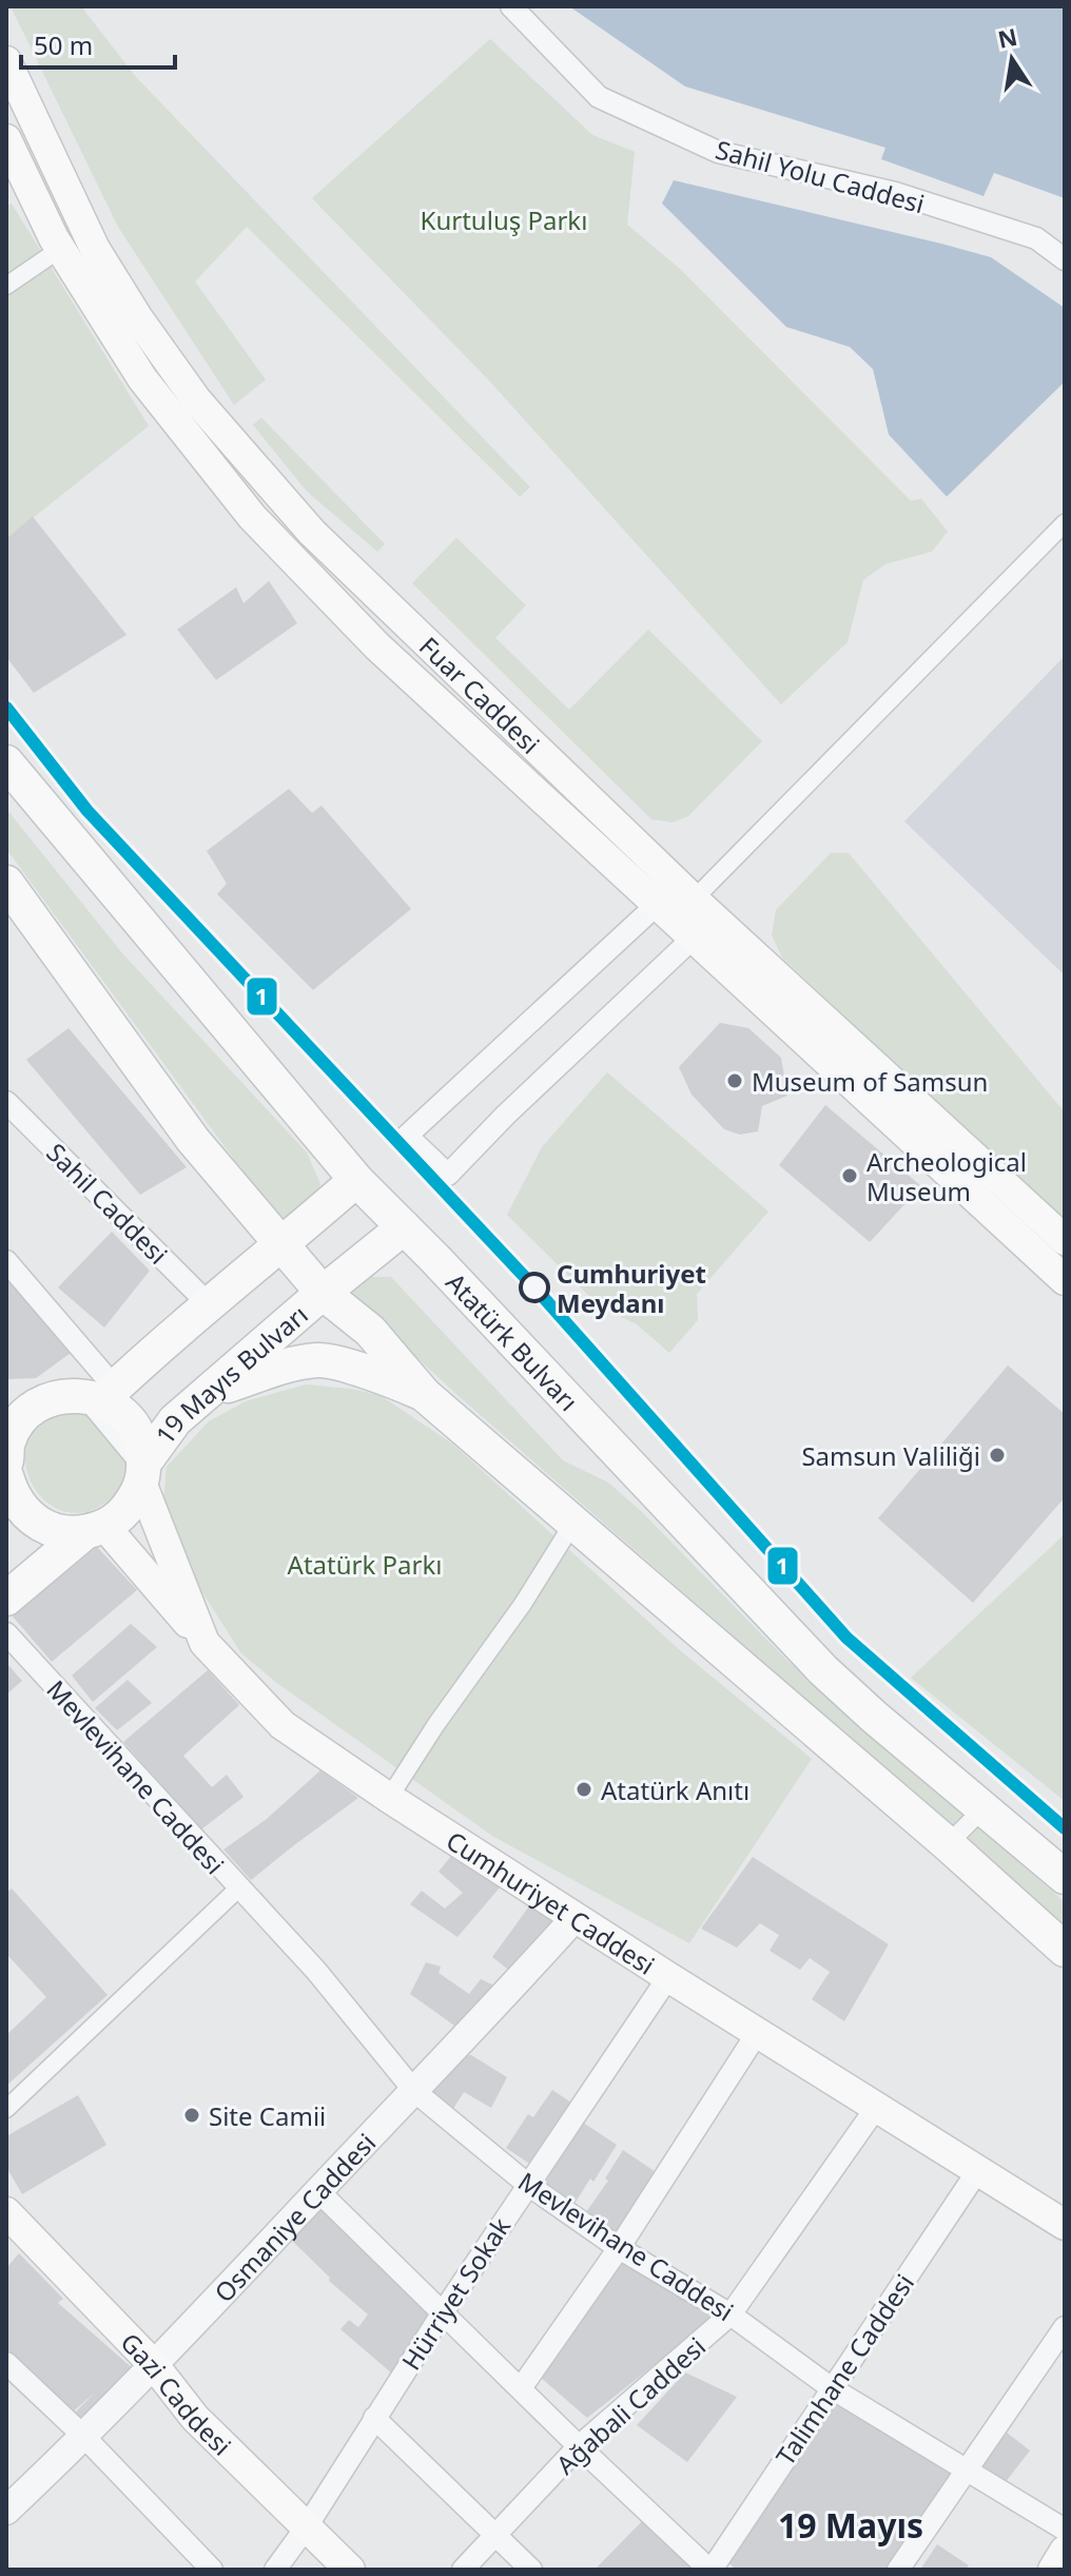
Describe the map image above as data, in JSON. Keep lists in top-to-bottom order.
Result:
{
  "streets": {
    "main road": [
      "Fuar Caddesi",
      "Atatürk Bulvarı",
      "19 Mayıs Bulvarı",
      "Cumhuriyet Caddesi",
      "Gazi Caddesi"
    ],
    "street": [
      "Sahil Yolu Caddesi",
      "Sahil Caddesi",
      "Mevlevihane Caddesi",
      "Osmaniye Caddesi",
      "Hürriyet Sokak",
      "Talimhane Caddesi",
      "Ağabali Caddesi"
    ]
  },
  "crossings": [
    ["Atatürk Bulvarı", "19 Mayıs Bulvarı"],
    ["19 Mayıs Bulvarı", "Cumhuriyet Caddesi"],
    ["Mevlevihane Caddesi", "Osmaniye Caddesi"],
    ["Mevlevihane Caddesi", "Hürriyet Sokak"],
    ["Mevlevihane Caddesi", "Talimhane Caddesi"],
    ["Mevlevihane Caddesi", "Ağabali Caddesi"],
    ["Cumhuriyet Caddesi", "Osmaniye Caddesi"],
    ["Cumhuriyet Caddesi", "Hürriyet Sokak"],
    ["Cumhuriyet Caddesi", "Talimhane Caddesi"],
    ["Cumhuriyet Caddesi", "Ağabali Caddesi"],
    ["Osmaniye Caddesi", "Gazi Caddesi"],
    ["Hürriyet Sokak", "Gazi Caddesi"]
  ],
  "districts": ["19 Mayıs"],
  "parks": ["Kurtuluş Parkı", "Atatürk Parkı"],
  "places": [
    "Museum of Samsun",
    "Archeological Museum",
    "Cumhuriyet Meydanı",
    "Samsun Valiliği",
    "Atatürk Anıtı",
    "Site Camii"
  ],
  "lines": ["transit line 1"],
  "scale_bar": "50 m",
  "north": "top"
}
